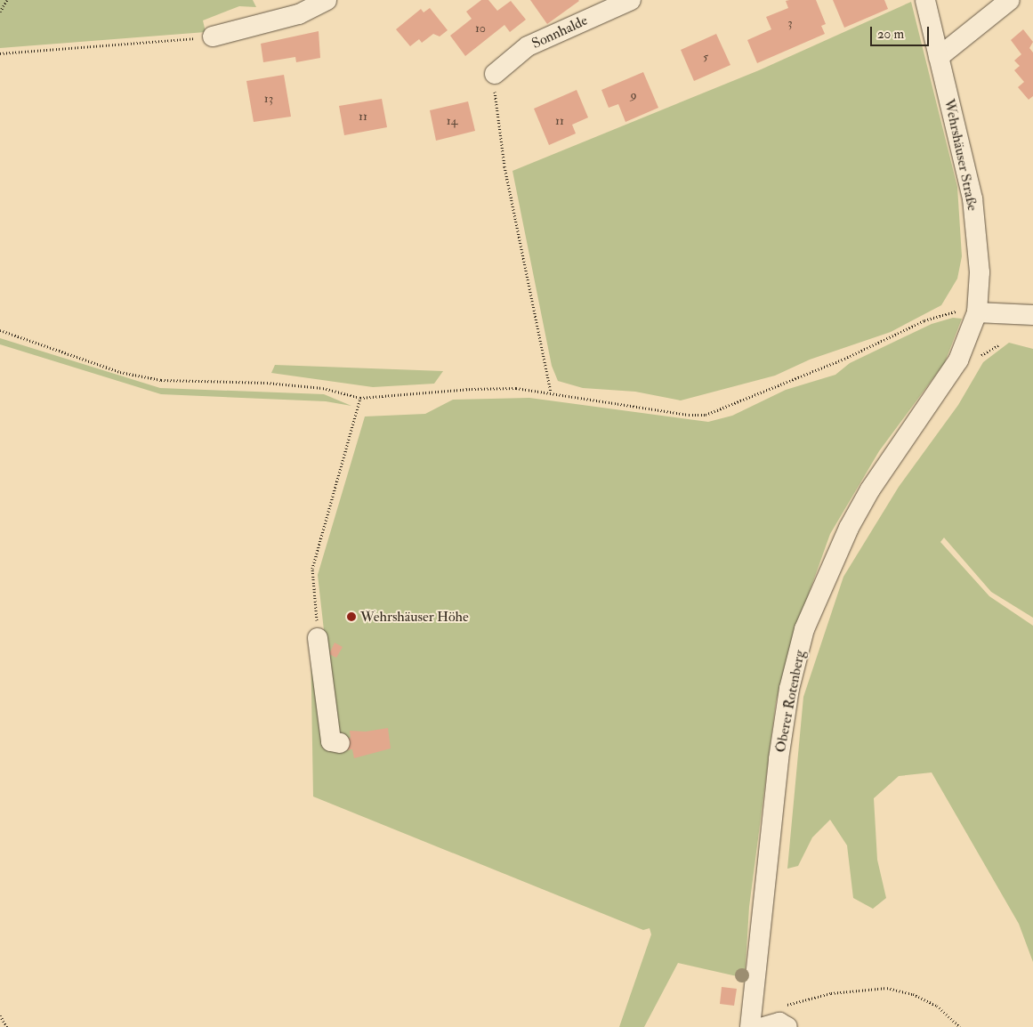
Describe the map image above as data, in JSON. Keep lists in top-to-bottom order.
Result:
{
  "streets": {
    "street": ["Sonnhalde", "Wehrshäuser Straße", "Oberer Rotenberg"]
  },
  "crossings": [
    ["Wehrshäuser Straße", "Oberer Rotenberg"]
  ],
  "places": ["Wehrshäuser Höhe"],
  "house_numbers": [
    "3",
    "10",
    "5",
    "9",
    "13",
    "11",
    "14",
    "11"
  ],
  "scale_bar": "20 m"
}
